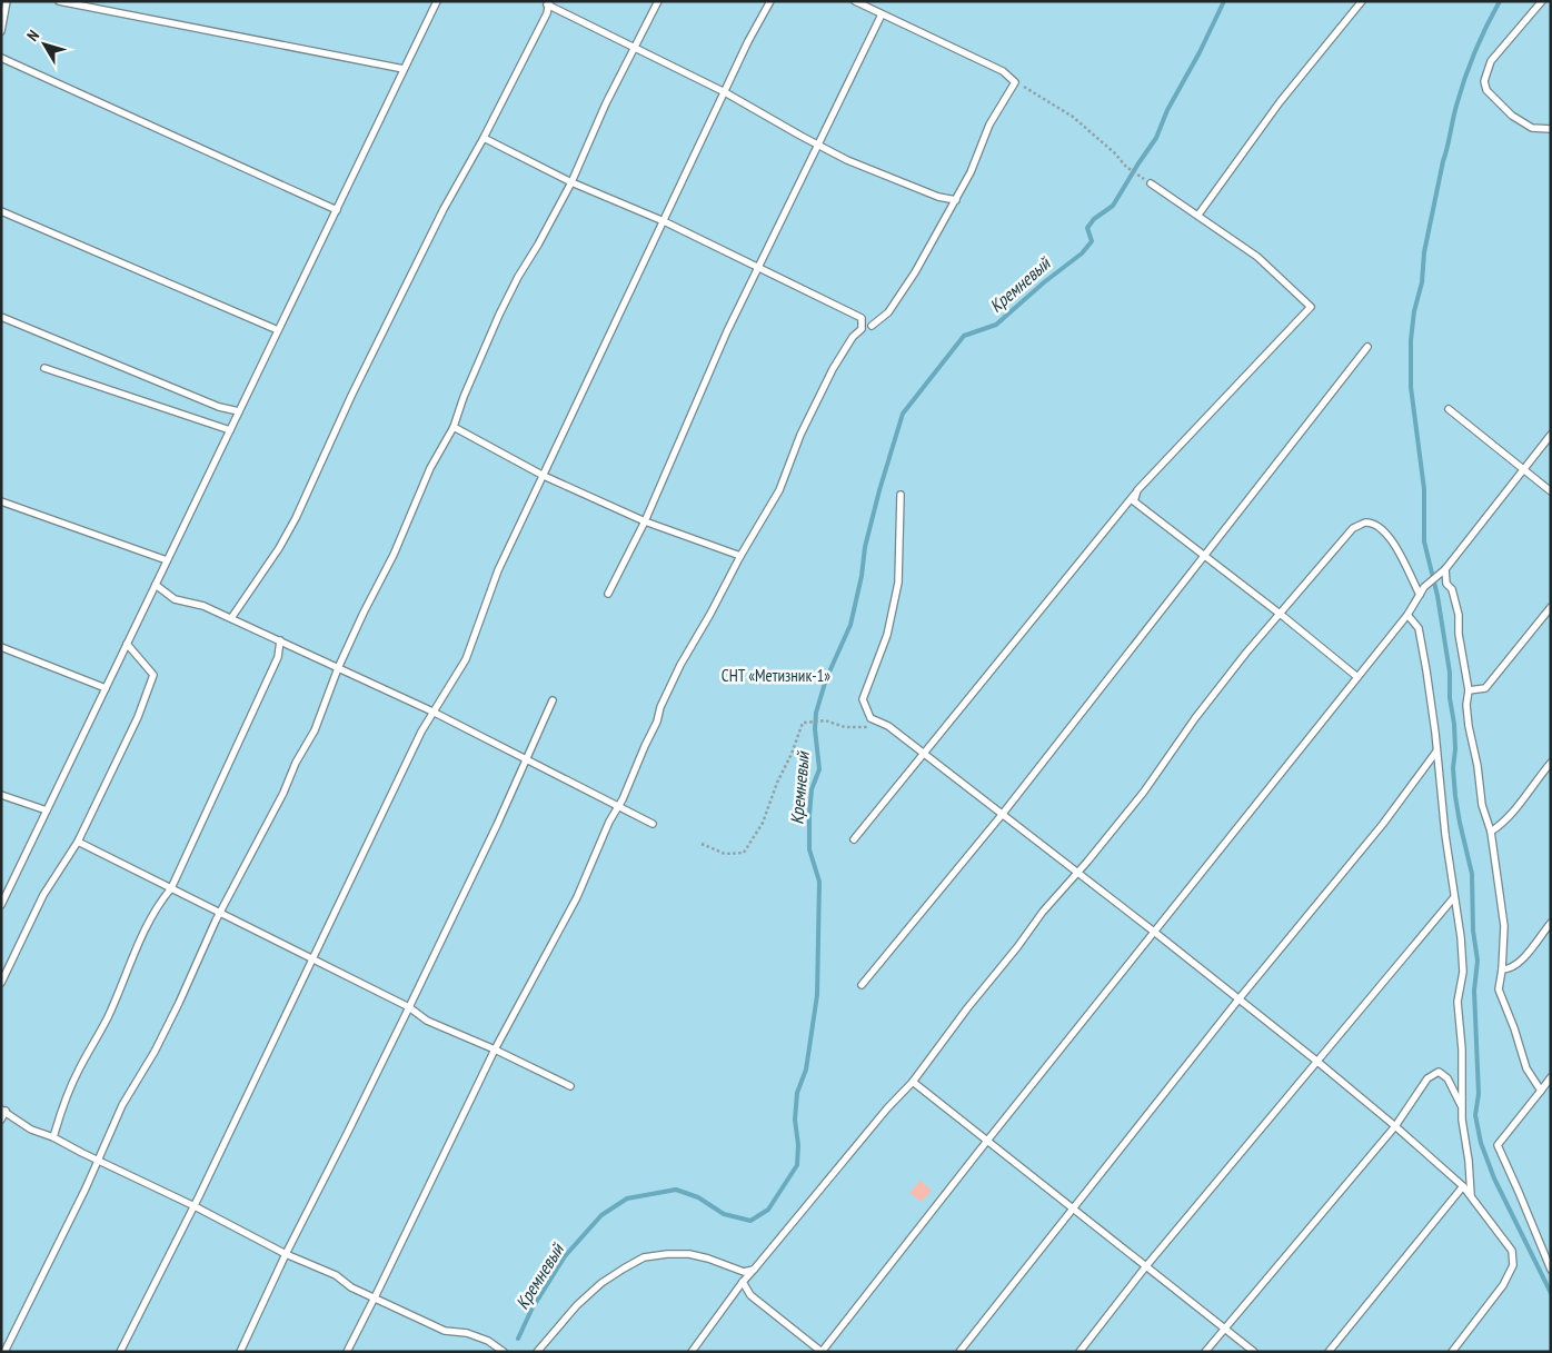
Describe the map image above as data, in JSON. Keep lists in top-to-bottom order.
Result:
{
  "water": ["Кремневый"],
  "parks": ["СНТ «Метизник-1»"],
  "north": "top left"
}
